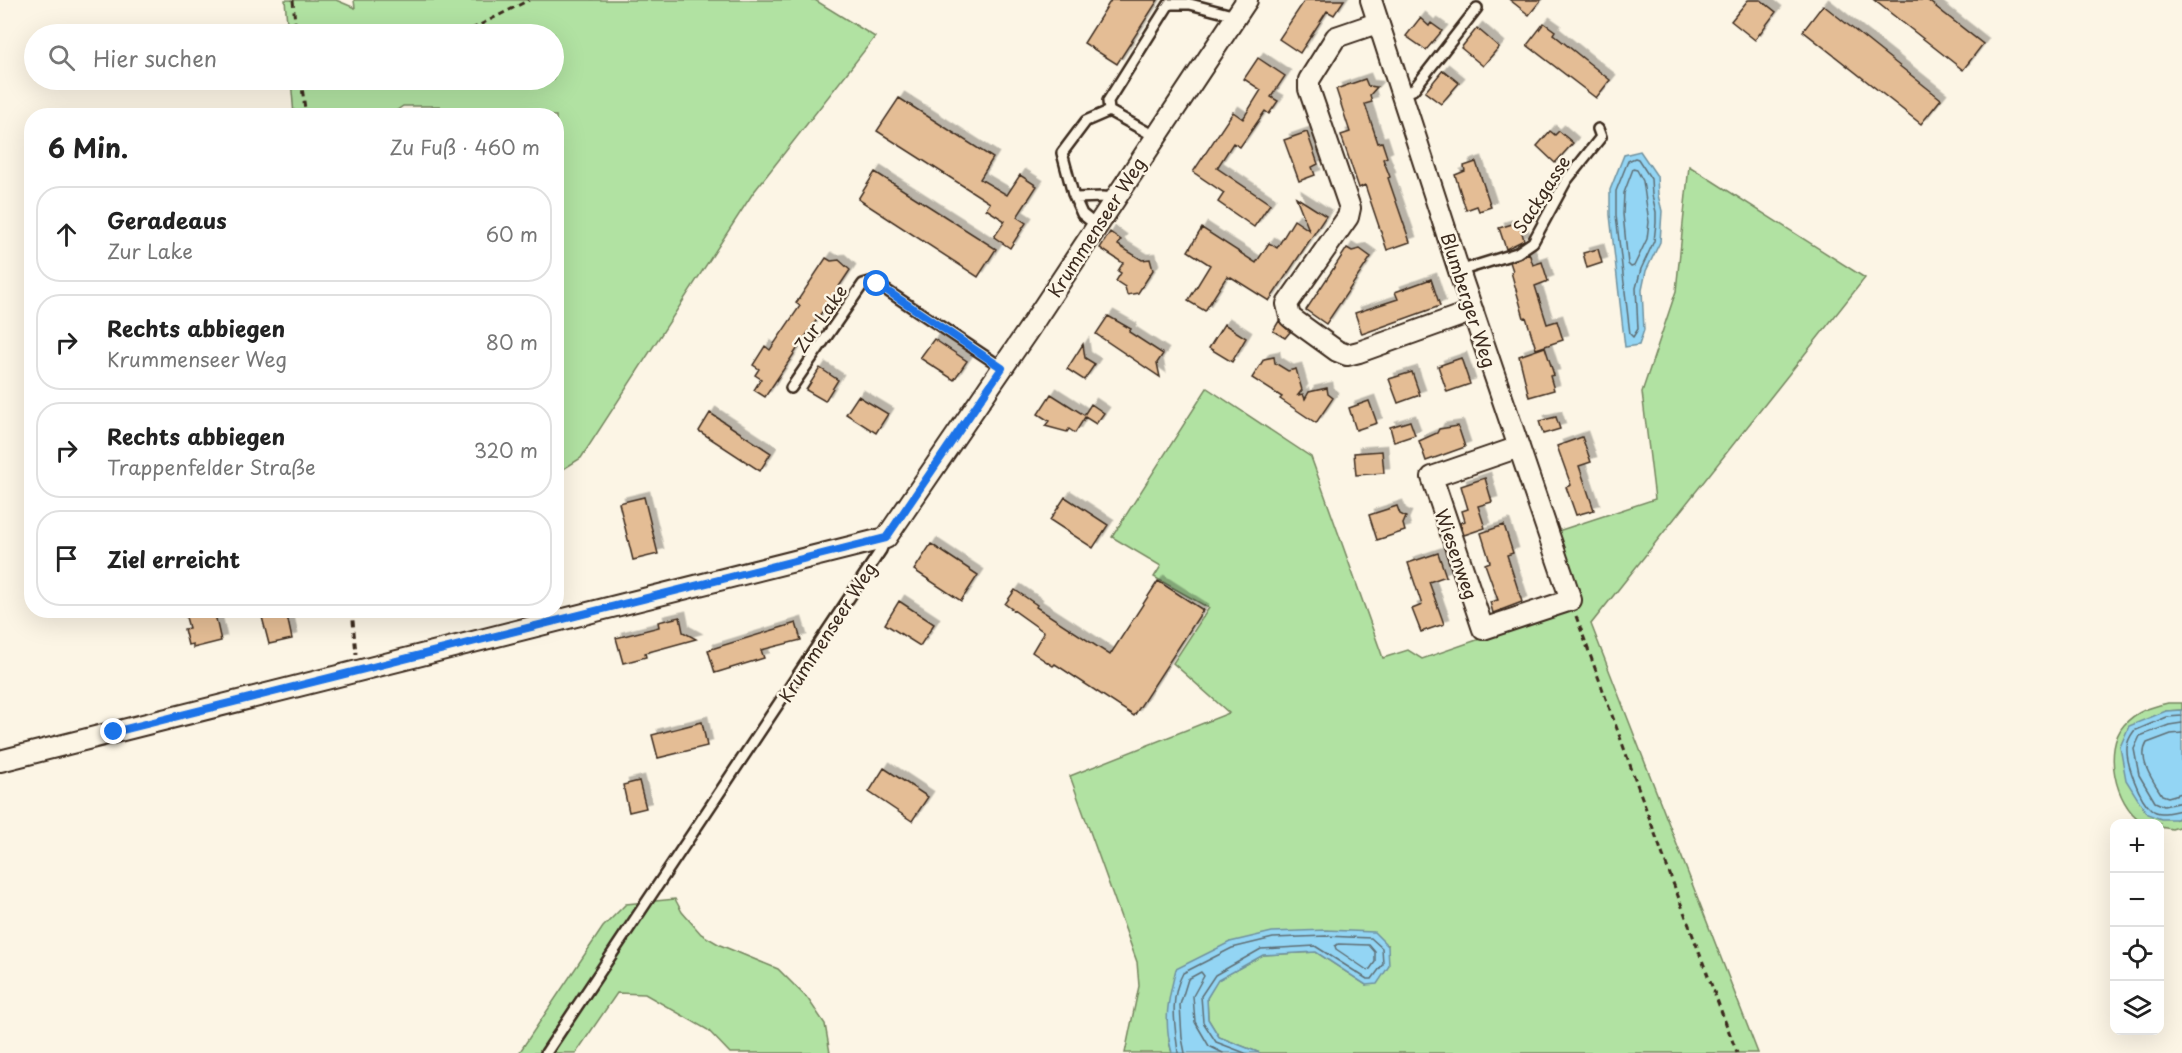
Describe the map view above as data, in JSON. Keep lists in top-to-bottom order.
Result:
{
  "streets": {
    "street": ["Krummenseer Weg", "Blumberger Weg", "Wiesenweg"],
    "lane": ["Sackgasse", "Zur Lake"]
  },
  "crossings": [
    ["Sackgasse", "Blumberger Weg"],
    ["Krummenseer Weg", "Zur Lake"],
    ["Blumberger Weg", "Wiesenweg"]
  ],
  "page": {
    "search": "Hier suchen",
    "heading": ["6 Min.", "Zu Fuß · 460 m"],
    "list": [
      ["Geradeaus", "Zur Lake", "60 m"],
      ["Rechts abbiegen", "Krummenseer Weg", "80 m"],
      ["Rechts abbiegen", "Trappenfelder Straße", "320 m"],
      "Ziel erreicht"
    ],
    "map_buttons": ["+", "−"]
  }
}
